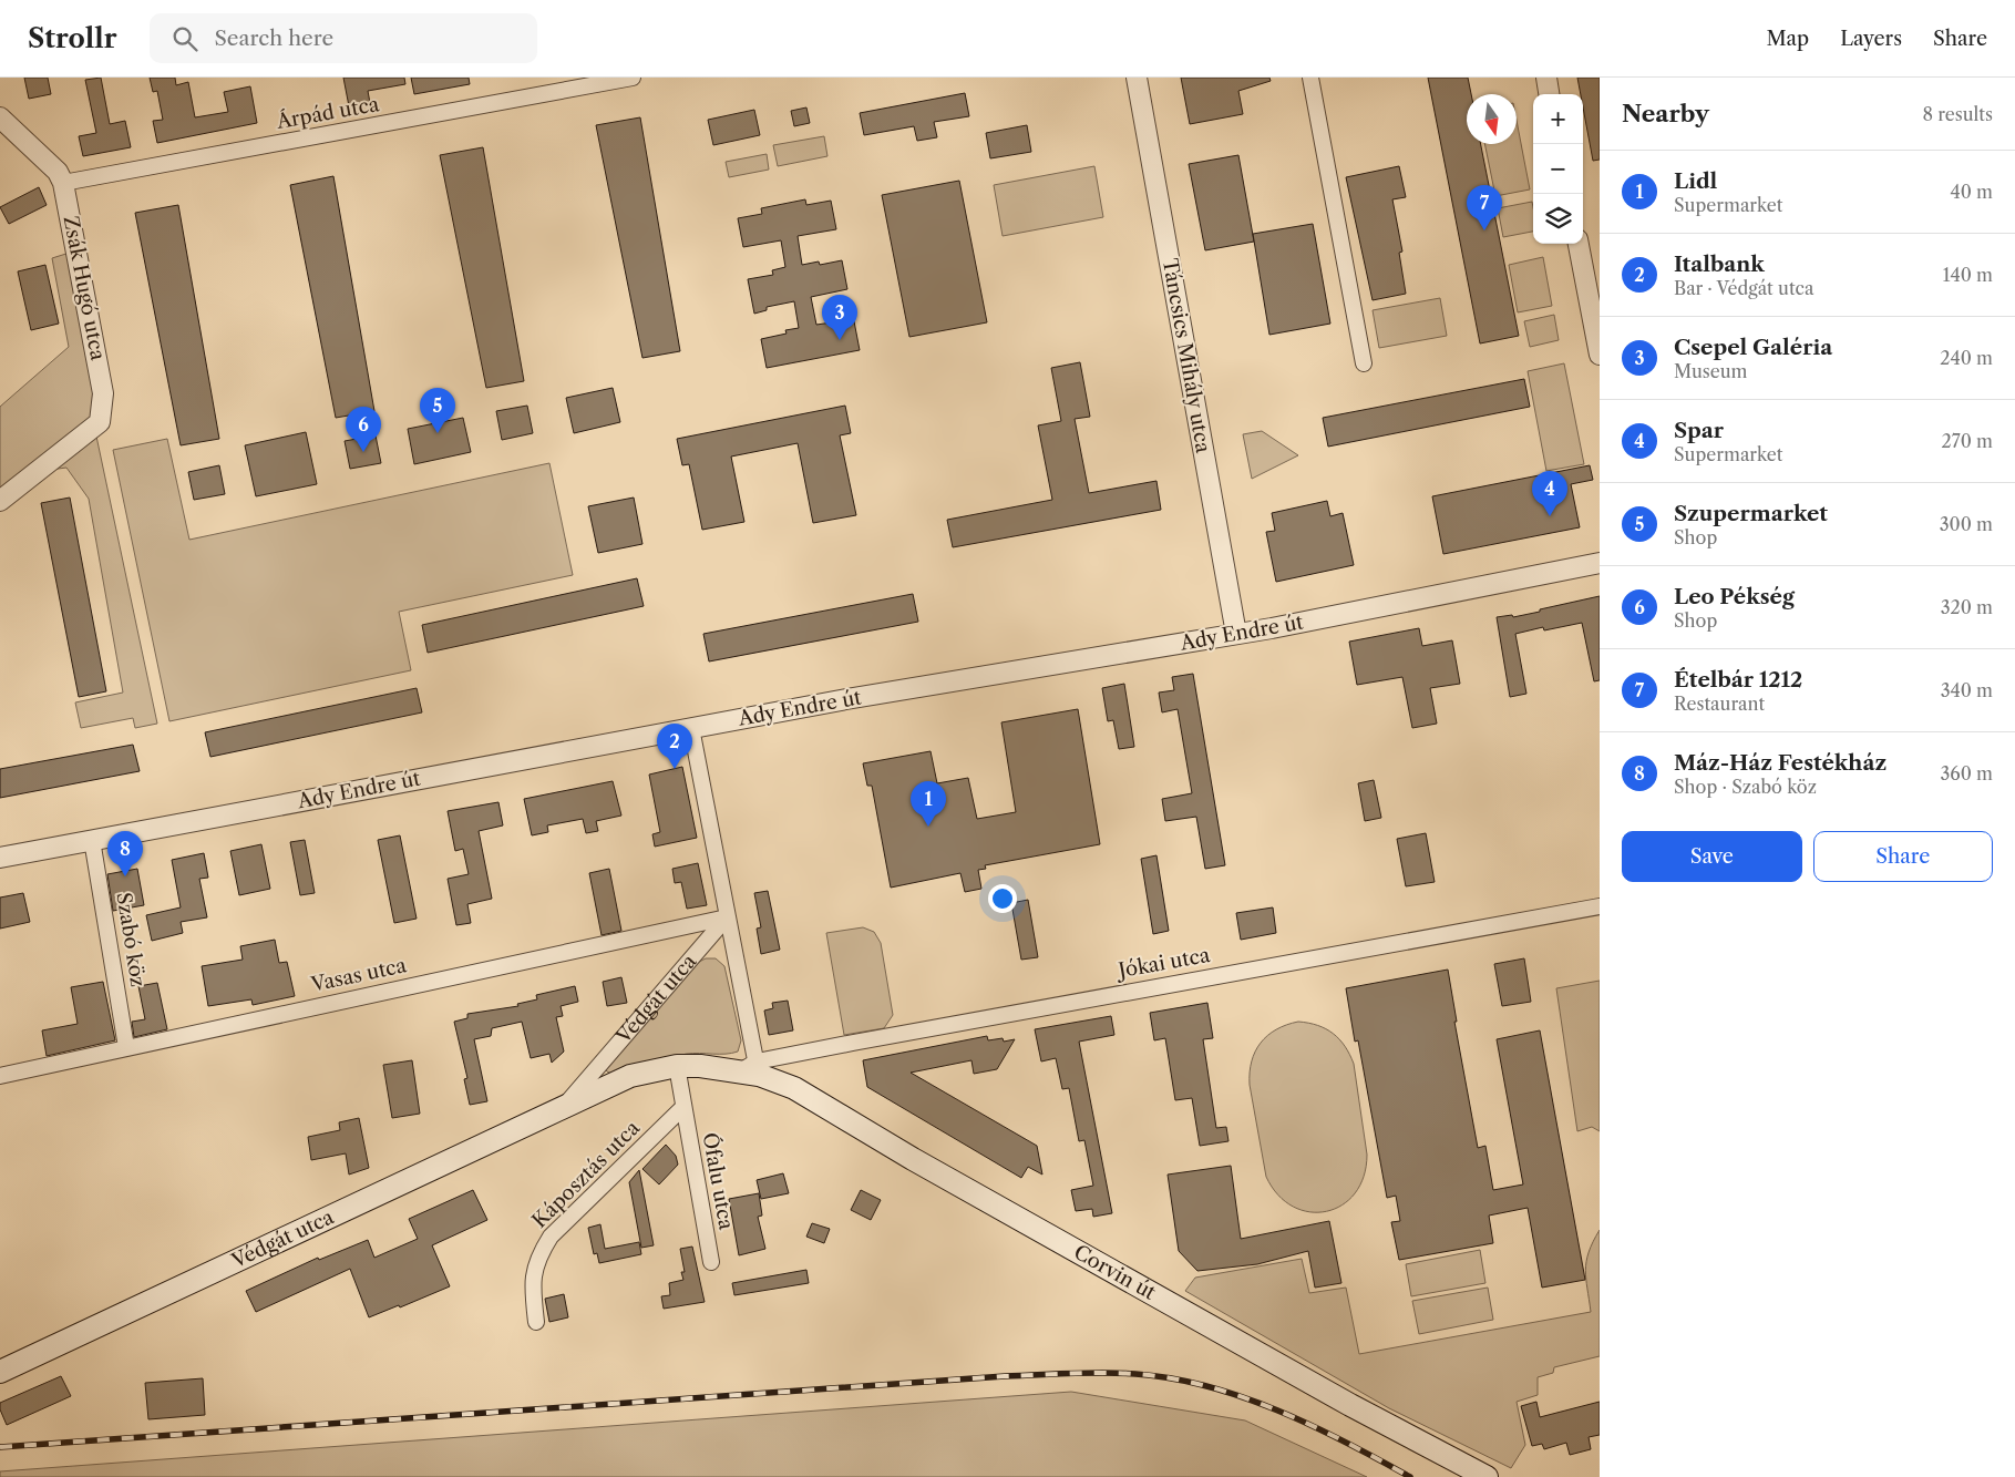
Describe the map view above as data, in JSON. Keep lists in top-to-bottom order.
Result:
{
  "streets": {
    "main road": ["Védgát utca", "Corvin út"],
    "street": [
      "Árpád utca",
      "Zsák Hugó utca",
      "Táncsics Mihály utca",
      "Ady Endre út",
      "Szabó köz",
      "Jókai utca",
      "Vasas utca",
      "Káposztás utca",
      "Ófalu utca"
    ]
  },
  "crossings": [
    ["Árpád utca", "Zsák Hugó utca"],
    ["Táncsics Mihály utca", "Ady Endre út"],
    ["Ady Endre út", "Szabó köz"],
    ["Szabó köz", "Vasas utca"],
    ["Jókai utca", "Védgát utca"],
    ["Jókai utca", "Corvin út"],
    ["Vasas utca", "Védgát utca"],
    ["Védgát utca", "Corvin út"],
    ["Káposztás utca", "Ófalu utca"]
  ],
  "north": "bottom",
  "page": {
    "header": "Strollr",
    "search": "Search here",
    "nav": ["Map", "Layers", "Share"],
    "heading": ["Nearby", "8 results"],
    "map_buttons": ["+", "−"],
    "list": [
      {
        "mark": "1",
        "name": "Lidl",
        "note": "Supermarket",
        "value": "40 m"
      },
      {
        "mark": "2",
        "name": "Italbank",
        "note": "Bar · Védgát utca",
        "value": "140 m"
      },
      {
        "mark": "3",
        "name": "Csepel Galéria",
        "note": "Museum",
        "value": "240 m"
      },
      {
        "mark": "4",
        "name": "Spar",
        "note": "Supermarket",
        "value": "270 m"
      },
      {
        "mark": "5",
        "name": "Szupermarket",
        "note": "Shop",
        "value": "300 m"
      },
      {
        "mark": "6",
        "name": "Leo Pékség",
        "note": "Shop",
        "value": "320 m"
      },
      {
        "mark": "7",
        "name": "Ételbár 1212",
        "note": "Restaurant",
        "value": "340 m"
      },
      {
        "mark": "8",
        "name": "Máz-Ház Festékház",
        "note": "Shop · Szabó köz",
        "value": "360 m"
      }
    ],
    "pins": [
      "7",
      "3",
      "5",
      "6",
      "4",
      "2",
      "1",
      "8"
    ],
    "buttons": ["Save", "Share"]
  }
}
